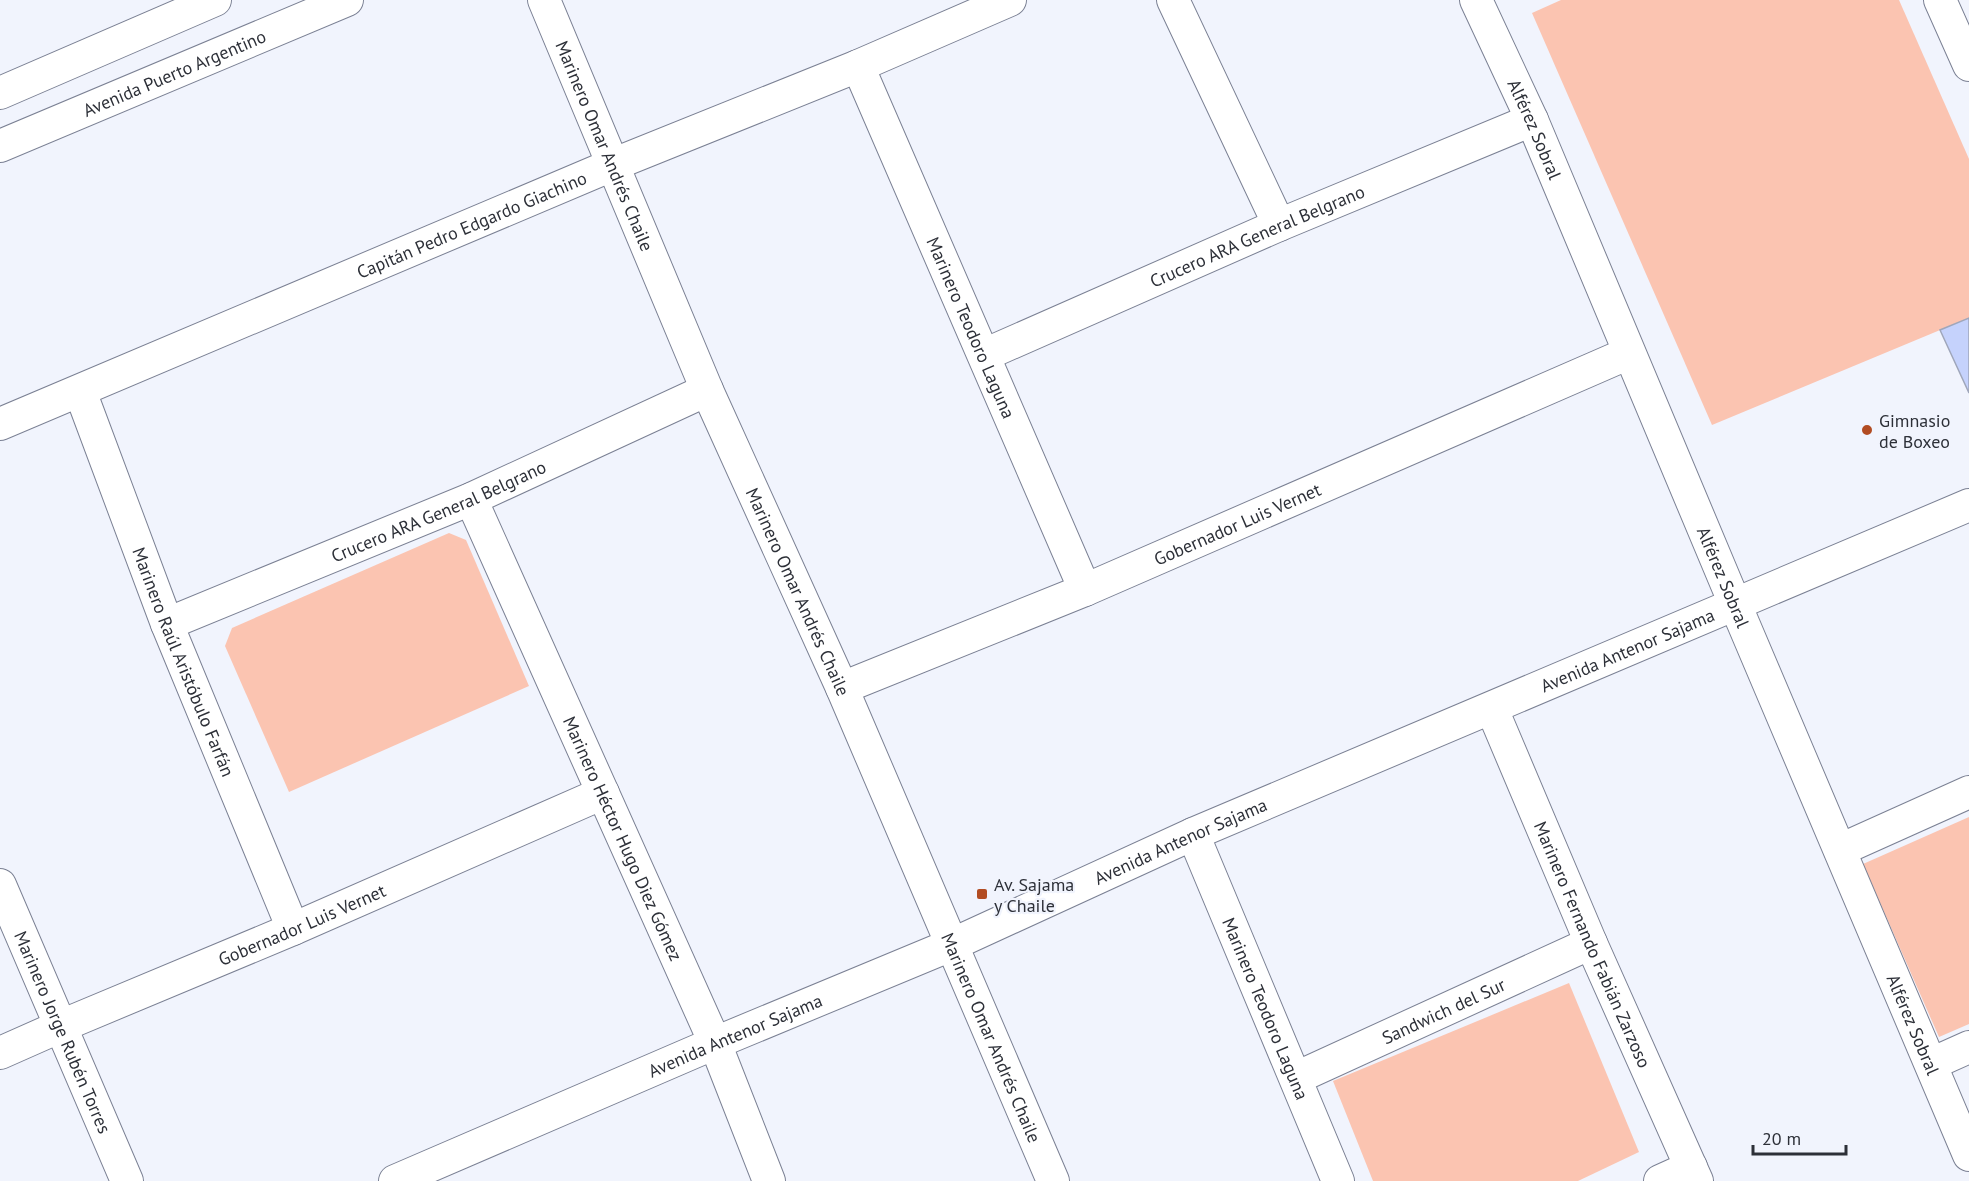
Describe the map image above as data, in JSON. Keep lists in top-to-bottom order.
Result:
{
  "streets": {
    "street": [
      "Avenida Puerto Argentino",
      "Alférez Sobral",
      "Marinero Omar Andrés Chaile",
      "Capitán Pedro Edgardo Giachino",
      "Crucero ARA General Belgrano",
      "Marinero Teodoro Laguna",
      "Gobernador Luis Vernet",
      "Avenida Antenor Sajama",
      "Marinero Raúl Aristóbulo Farfán",
      "Marinero Héctor Hugo Diez Gómez",
      "Marinero Fernando Fabián Zarzoso",
      "Sandwich del Sur",
      "Marinero Jorge Rubén Torres"
    ]
  },
  "crossings": [
    ["Alférez Sobral", "Crucero ARA General Belgrano"],
    ["Alférez Sobral", "Gobernador Luis Vernet"],
    ["Alférez Sobral", "Avenida Antenor Sajama"],
    ["Marinero Omar Andrés Chaile", "Capitán Pedro Edgardo Giachino"],
    ["Marinero Omar Andrés Chaile", "Crucero ARA General Belgrano"],
    ["Marinero Omar Andrés Chaile", "Gobernador Luis Vernet"],
    ["Marinero Omar Andrés Chaile", "Avenida Antenor Sajama"],
    ["Capitán Pedro Edgardo Giachino", "Marinero Teodoro Laguna"],
    ["Capitán Pedro Edgardo Giachino", "Marinero Raúl Aristóbulo Farfán"],
    ["Crucero ARA General Belgrano", "Marinero Teodoro Laguna"],
    ["Crucero ARA General Belgrano", "Marinero Raúl Aristóbulo Farfán"],
    ["Crucero ARA General Belgrano", "Marinero Héctor Hugo Diez Gómez"],
    ["Marinero Teodoro Laguna", "Gobernador Luis Vernet"],
    ["Marinero Teodoro Laguna", "Avenida Antenor Sajama"],
    ["Marinero Teodoro Laguna", "Sandwich del Sur"],
    ["Gobernador Luis Vernet", "Marinero Raúl Aristóbulo Farfán"],
    ["Gobernador Luis Vernet", "Marinero Héctor Hugo Diez Gómez"],
    ["Gobernador Luis Vernet", "Marinero Jorge Rubén Torres"],
    ["Avenida Antenor Sajama", "Marinero Héctor Hugo Diez Gómez"],
    ["Avenida Antenor Sajama", "Marinero Fernando Fabián Zarzoso"],
    ["Marinero Fernando Fabián Zarzoso", "Sandwich del Sur"]
  ],
  "places": {
    "other": ["Gimnasio de Boxeo"],
    "transit": ["Av. Sajama y Chaile"]
  },
  "scale_bar": "20 m"
}
